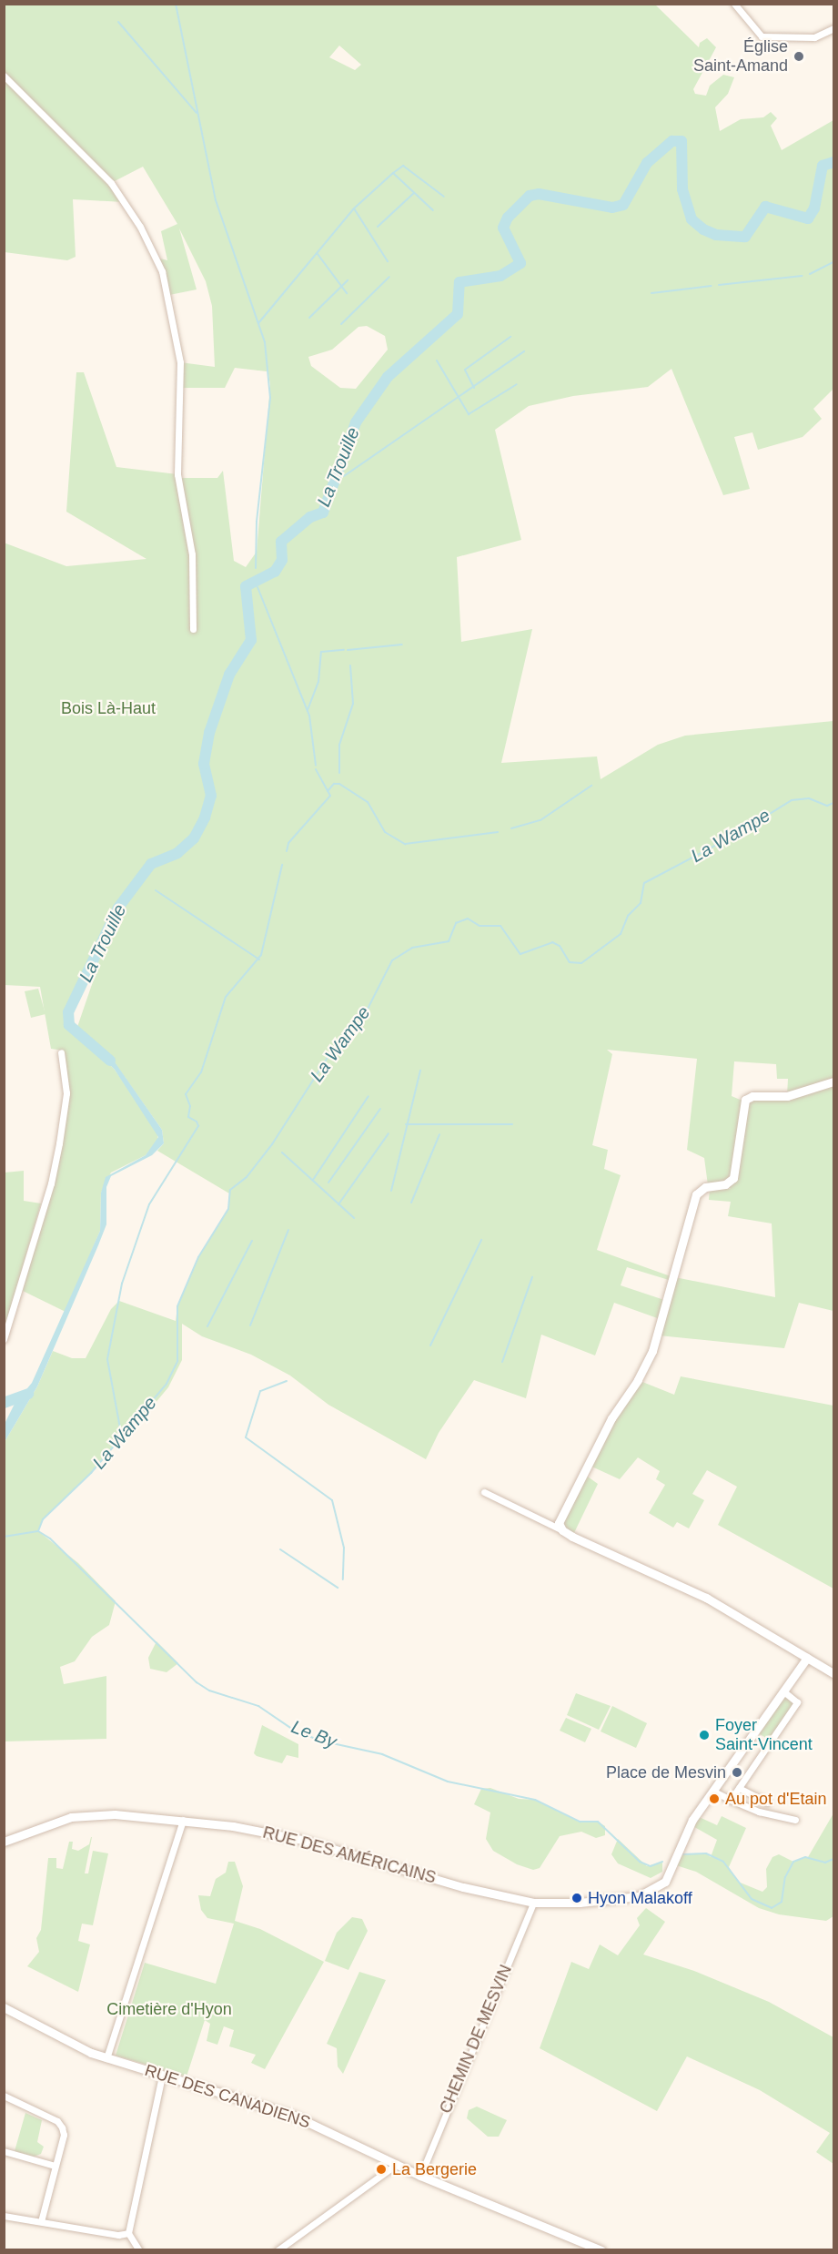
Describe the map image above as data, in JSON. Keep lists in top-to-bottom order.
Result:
{
  "streets": {
    "street": ["RUE DES AMÉRICAINS", "CHEMIN DE MESVIN", "RUE DES CANADIENS"]
  },
  "crossings": [
    ["RUE DES AMÉRICAINS", "CHEMIN DE MESVIN"],
    ["CHEMIN DE MESVIN", "RUE DES CANADIENS"]
  ],
  "water": ["La Trouille", "La Wampe", "Le By"],
  "parks": ["Bois Là-Haut", "Cimetière d'Hyon"],
  "places": [
    "Église Saint-Amand",
    "Foyer Saint-Vincent",
    "Place de Mesvin",
    "Au pot d'Etain",
    "Hyon Malakoff",
    "La Bergerie"
  ]
}
